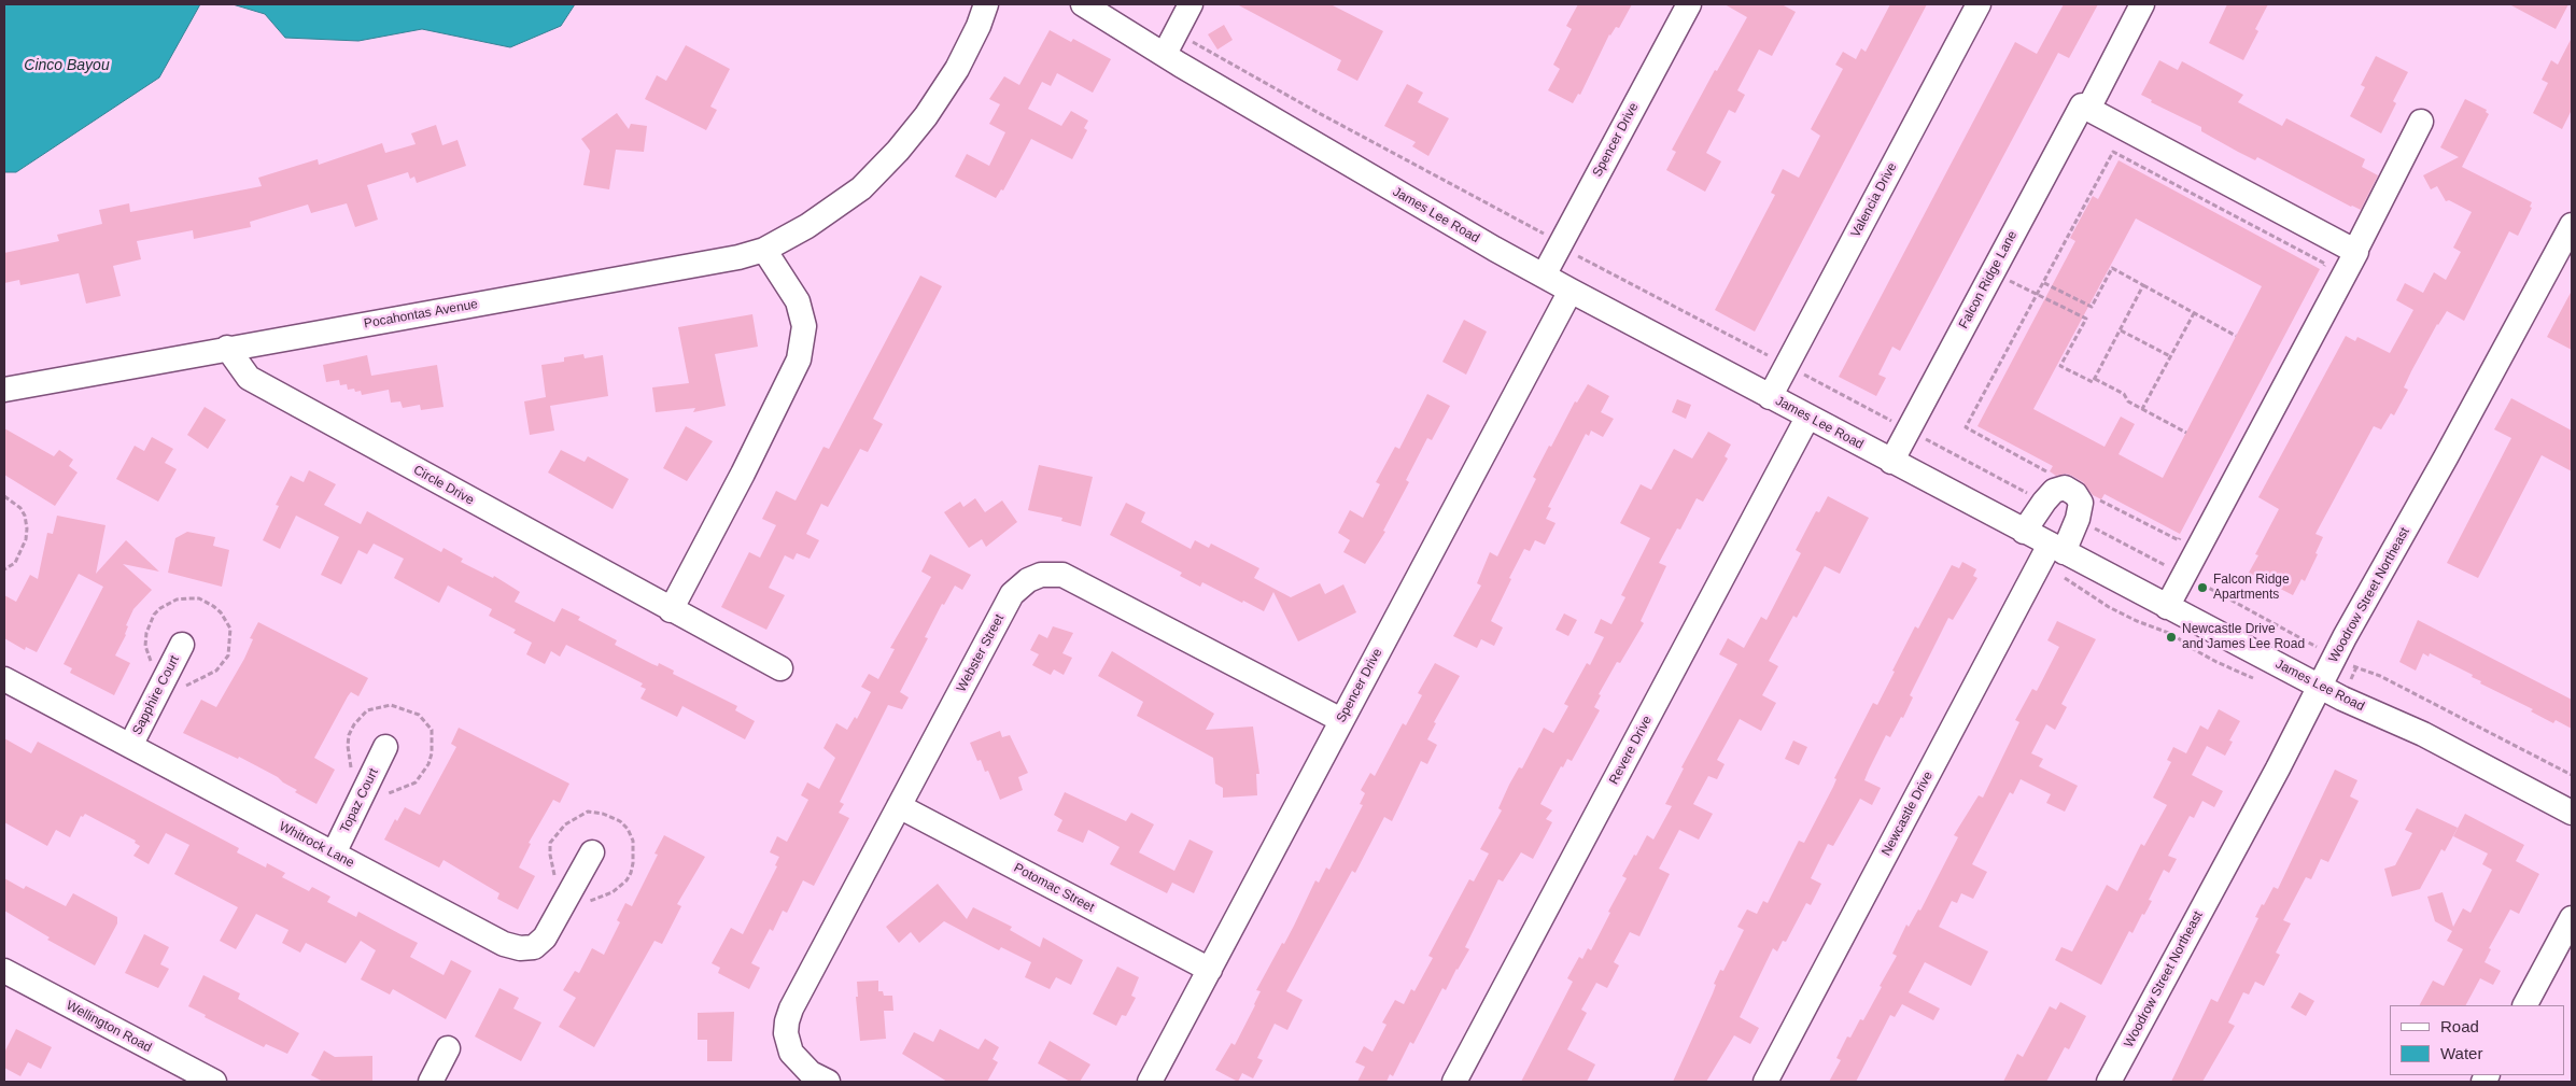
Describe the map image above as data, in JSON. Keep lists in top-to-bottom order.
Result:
{
  "streets": {
    "street": [
      "Spencer Drive",
      "Valencia Drive",
      "James Lee Road",
      "Falcon Ridge Lane",
      "Pocahontas Avenue",
      "Circle Drive",
      "Woodrow Street Northeast",
      "Webster Street",
      "Sapphire Court",
      "Revere Drive",
      "Topaz Court",
      "Newcastle Drive",
      "Whitrock Lane",
      "Potomac Street",
      "Wellington Road"
    ]
  },
  "crossings": [
    ["Spencer Drive", "James Lee Road"],
    ["Spencer Drive", "Webster Street"],
    ["Spencer Drive", "Potomac Street"],
    ["Valencia Drive", "James Lee Road"],
    ["James Lee Road", "Falcon Ridge Lane"],
    ["James Lee Road", "Woodrow Street Northeast"],
    ["James Lee Road", "Revere Drive"],
    ["James Lee Road", "Newcastle Drive"],
    ["Pocahontas Avenue", "Circle Drive"],
    ["Webster Street", "Potomac Street"],
    ["Sapphire Court", "Whitrock Lane"],
    ["Topaz Court", "Whitrock Lane"]
  ],
  "water": ["Cinco Bayou"],
  "places": ["Falcon Ridge Apartments", "Newcastle Drive and James Lee Road"],
  "legend": ["Road", "Water"]
}
